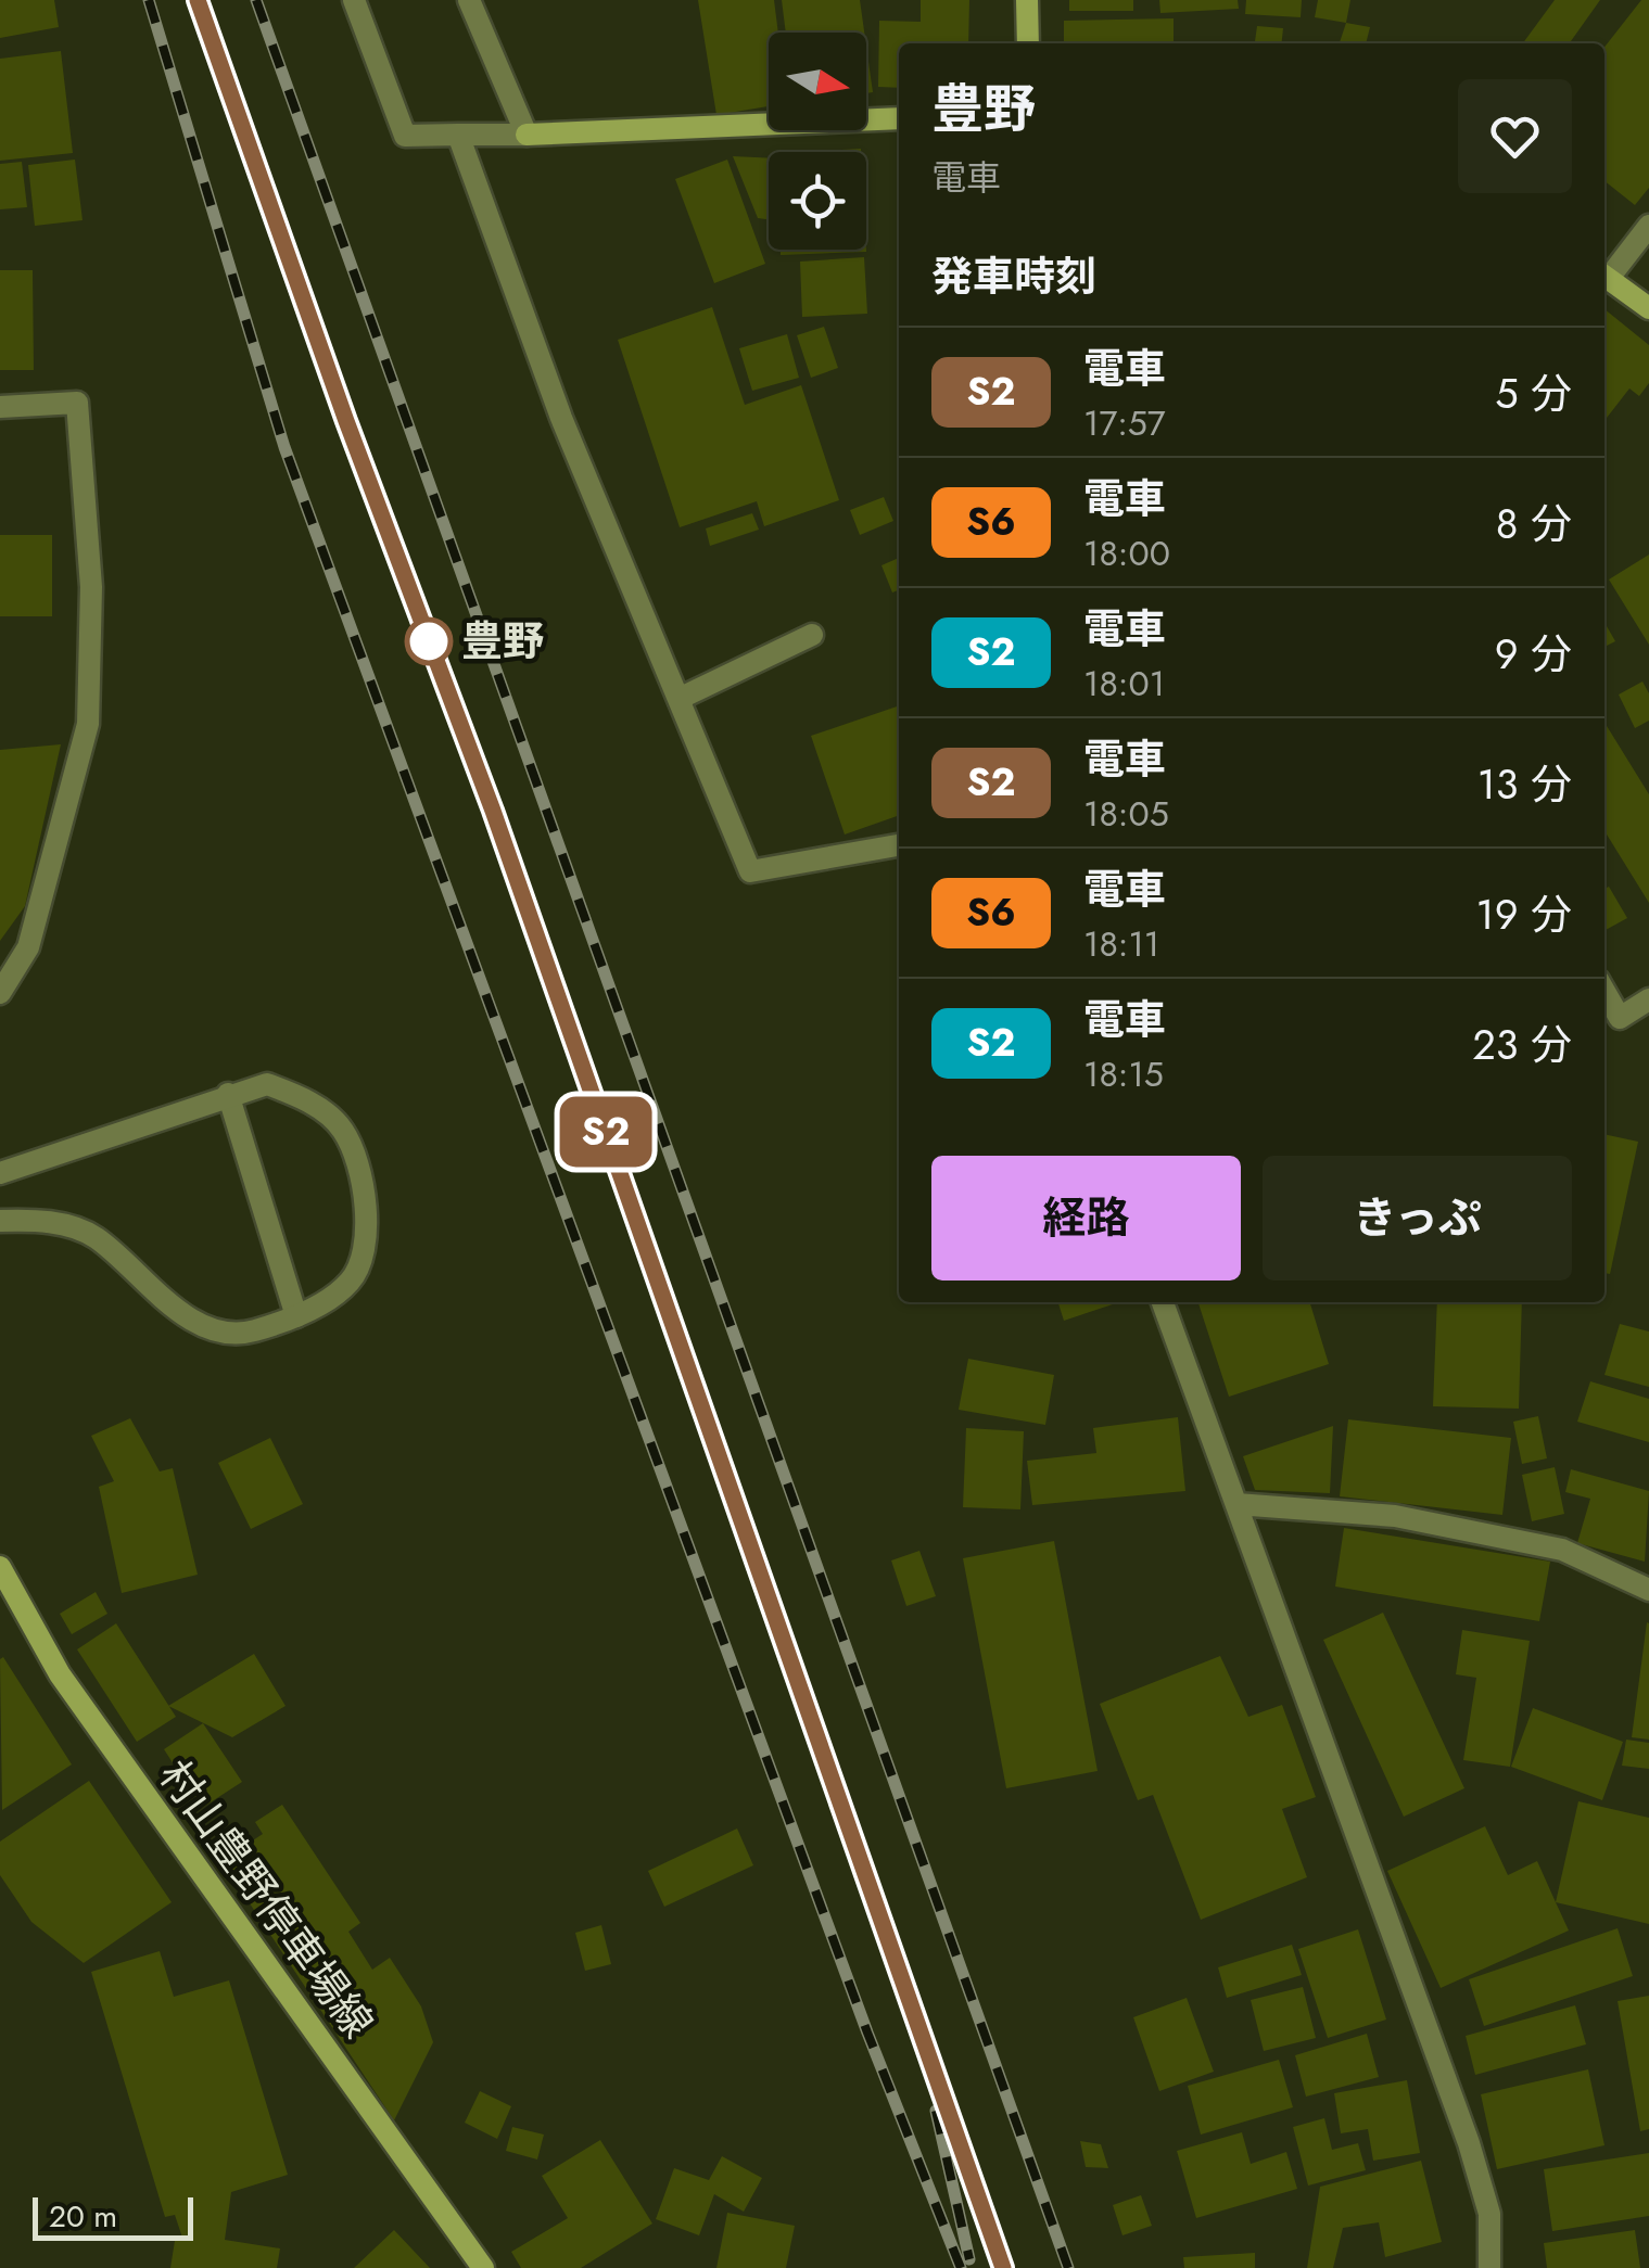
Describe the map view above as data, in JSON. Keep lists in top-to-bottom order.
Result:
{
  "streets": {
    "main road": ["村山豊野停車場線"]
  },
  "places": ["豊野"],
  "scale_bar": "20 m",
  "north": "right",
  "page": {
    "on_map": "S2",
    "heading": [
      ["豊野", "電車"],
      "発車時刻"
    ],
    "list": [
      {
        "mark": "S2",
        "name": "電車",
        "note": "17:57",
        "value": "5 分"
      },
      {
        "mark": "S6",
        "name": "電車",
        "note": "18:00",
        "value": "8 分"
      },
      {
        "mark": "S2",
        "name": "電車",
        "note": "18:01",
        "value": "9 分"
      },
      {
        "mark": "S2",
        "name": "電車",
        "note": "18:05",
        "value": "13 分"
      },
      {
        "mark": "S6",
        "name": "電車",
        "note": "18:11",
        "value": "19 分"
      },
      {
        "mark": "S2",
        "name": "電車",
        "note": "18:15",
        "value": "23 分"
      }
    ],
    "buttons": ["経路", "きっぷ"],
    "scale": "20 m"
  }
}
